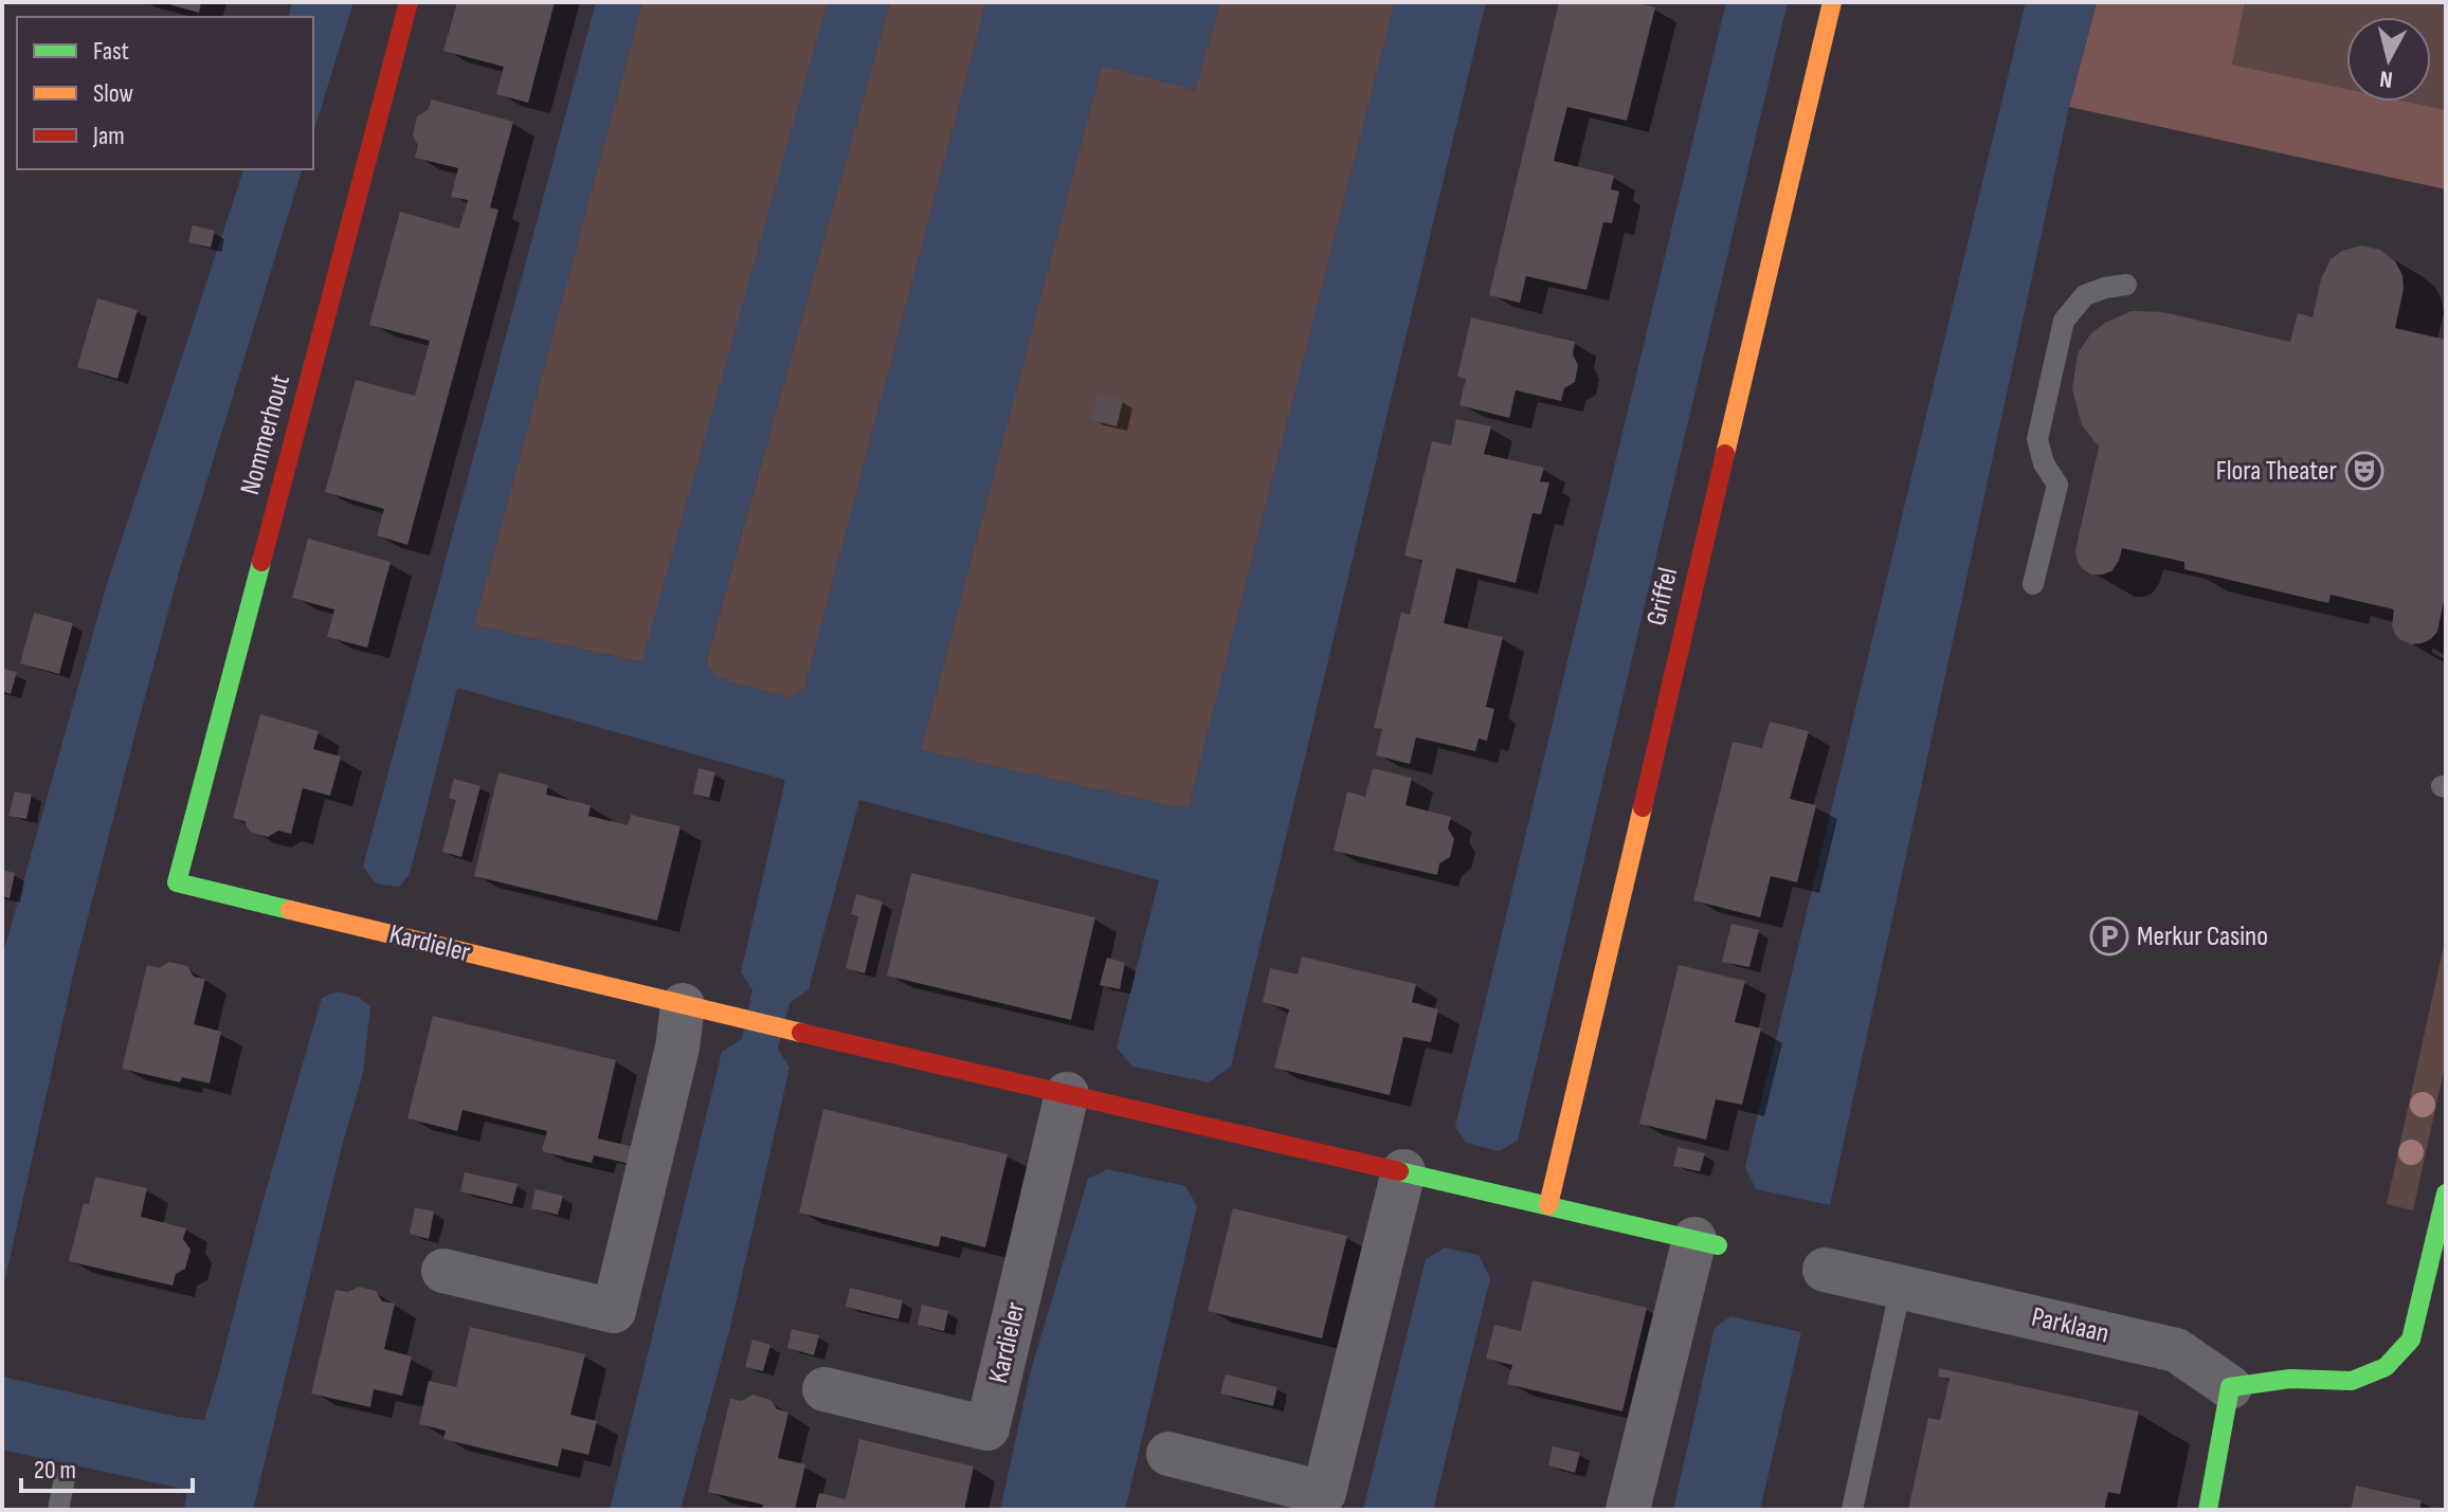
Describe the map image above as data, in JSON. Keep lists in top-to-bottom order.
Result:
{
  "streets": {
    "street": [
      "Nommerhout",
      "Griffel",
      "Kardieler",
      "Parklaan"
    ]
  },
  "crossings": [
    ["Nommerhout", "Kardieler"],
    ["Griffel", "Kardieler"]
  ],
  "places": {
    "theatre": ["Flora Theater"],
    "parking": ["Merkur Casino"]
  },
  "legend": ["Fast", "Slow", "Jam"],
  "scale_bar": "20 m",
  "north": "bottom"
}
